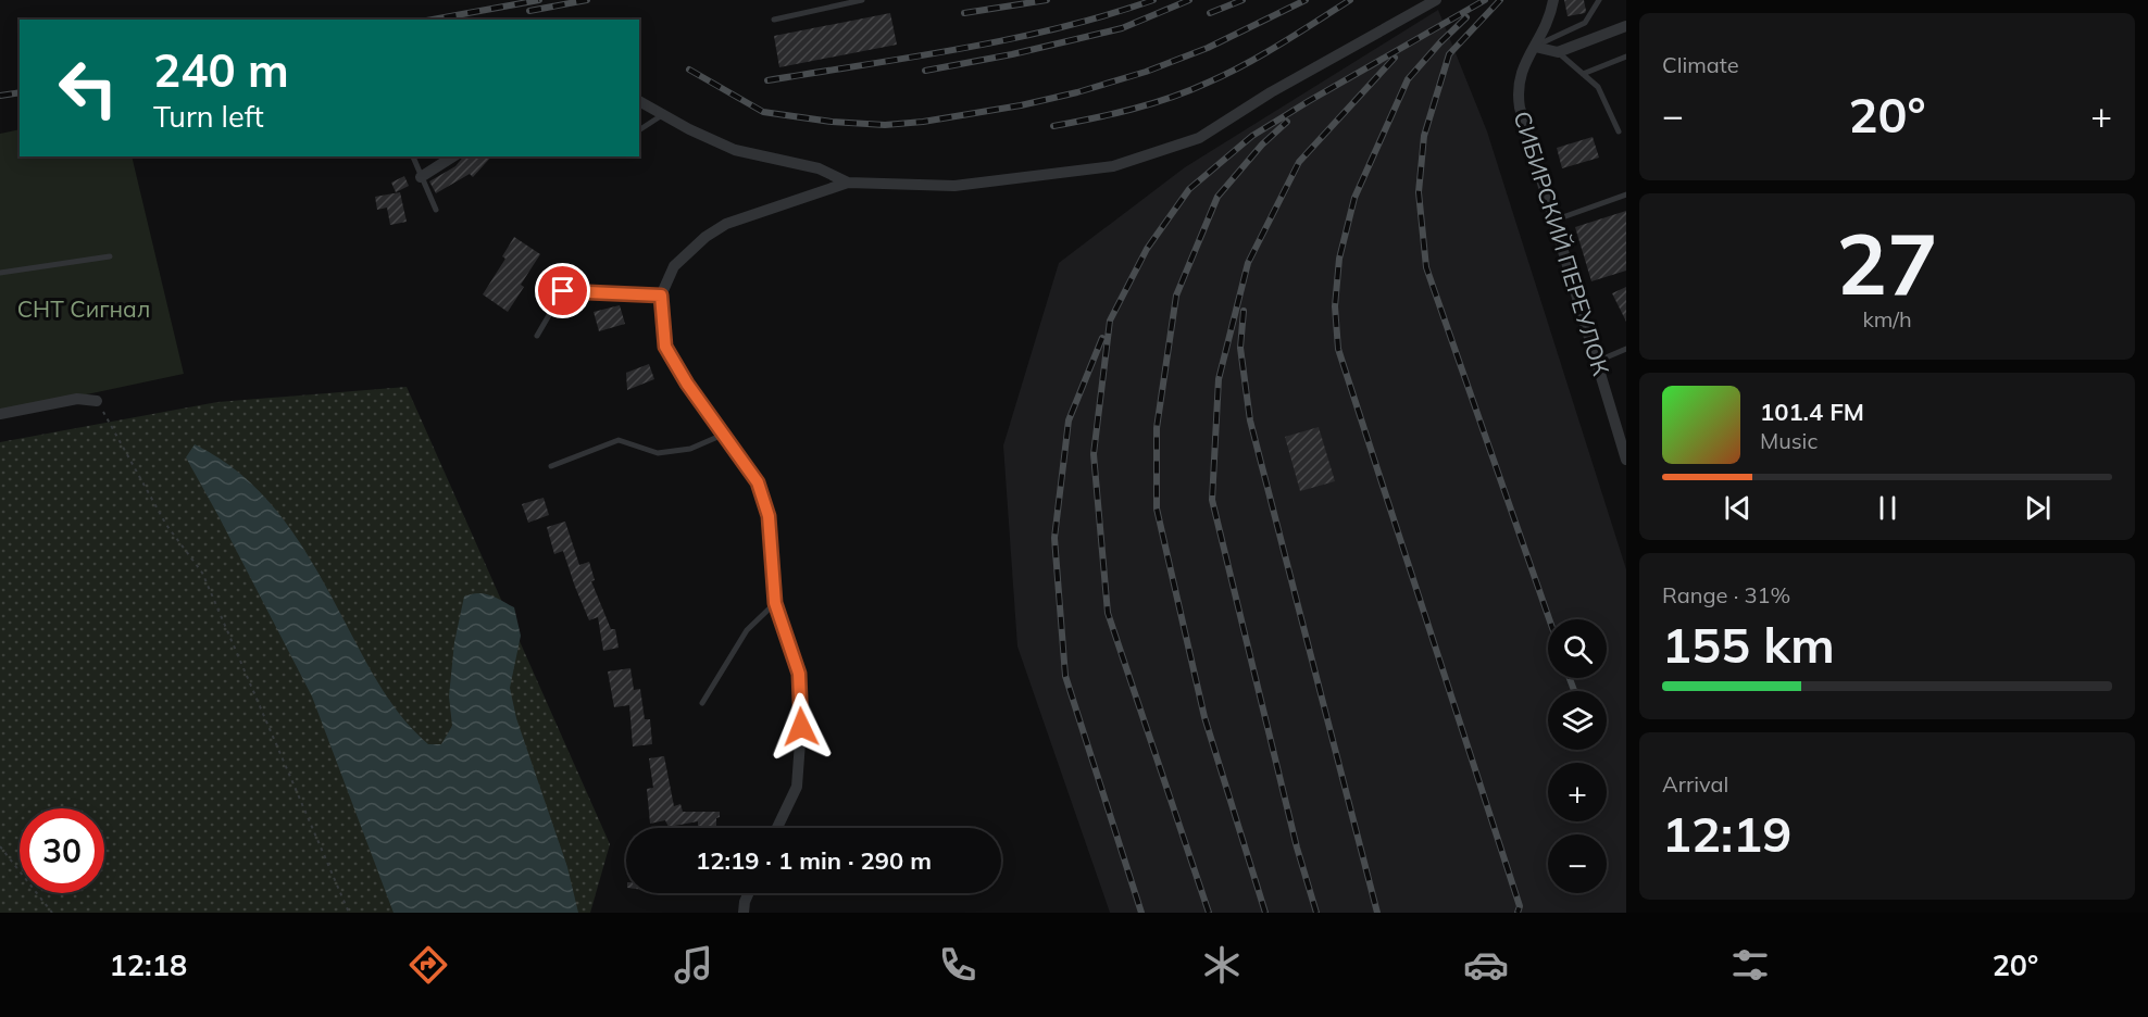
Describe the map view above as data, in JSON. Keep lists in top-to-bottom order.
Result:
{
  "streets": {
    "street": ["СИБИРСКИЙ ПЕРЕУЛОК"]
  },
  "parks": ["СНТ Сигнал"],
  "page": {
    "tile": [
      "Climate",
      ["27", "km/h"],
      ["Range · 31%", "155 km"],
      ["Arrival", "12:19"]
    ],
    "turn": ["240 m", "Turn left"],
    "heat": ["−", "20°", "+"],
    "song": ["101.4 FM", "Music"],
    "map_buttons": ["+", "−"],
    "limit": "30",
    "trip": "12:19 · 1 min · 290 m",
    "tabs": ["12:18", "20°"]
  }
}
